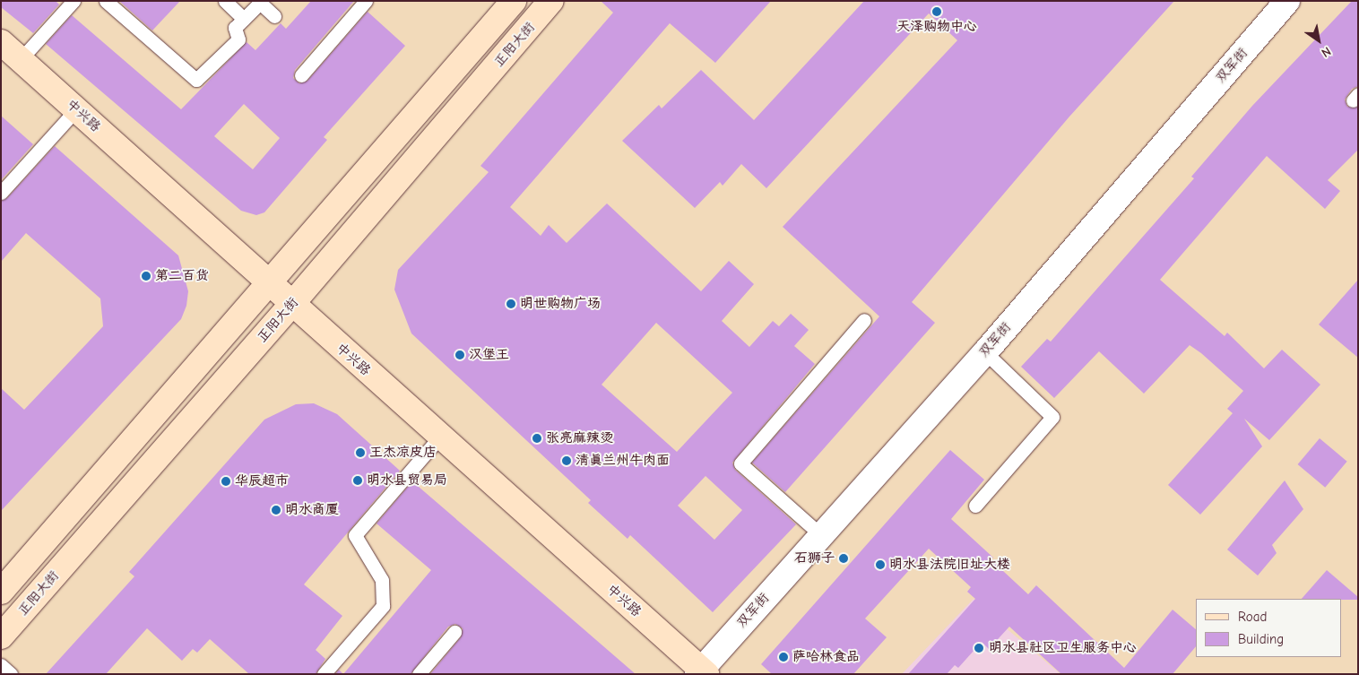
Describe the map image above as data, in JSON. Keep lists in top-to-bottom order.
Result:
{
  "streets": {
    "main road": ["正阳大街", "中兴路"],
    "street": ["双军街"]
  },
  "crossings": [
    ["正阳大街", "中兴路"],
    ["双军街", "中兴路"]
  ],
  "places": [
    "天泽购物中心",
    "第二百货",
    "明世购物广场",
    "汉堡王",
    "张亮麻辣烫",
    "王杰凉皮店",
    "清真兰州牛肉面",
    "明水县贸易局",
    "华辰超市",
    "明水商厦",
    "石狮子",
    "明水县法院旧址大楼",
    "明水县社区卫生服务中心",
    "萨哈林食品"
  ],
  "legend": ["Road", "Building"],
  "north": "bottom right"
}
